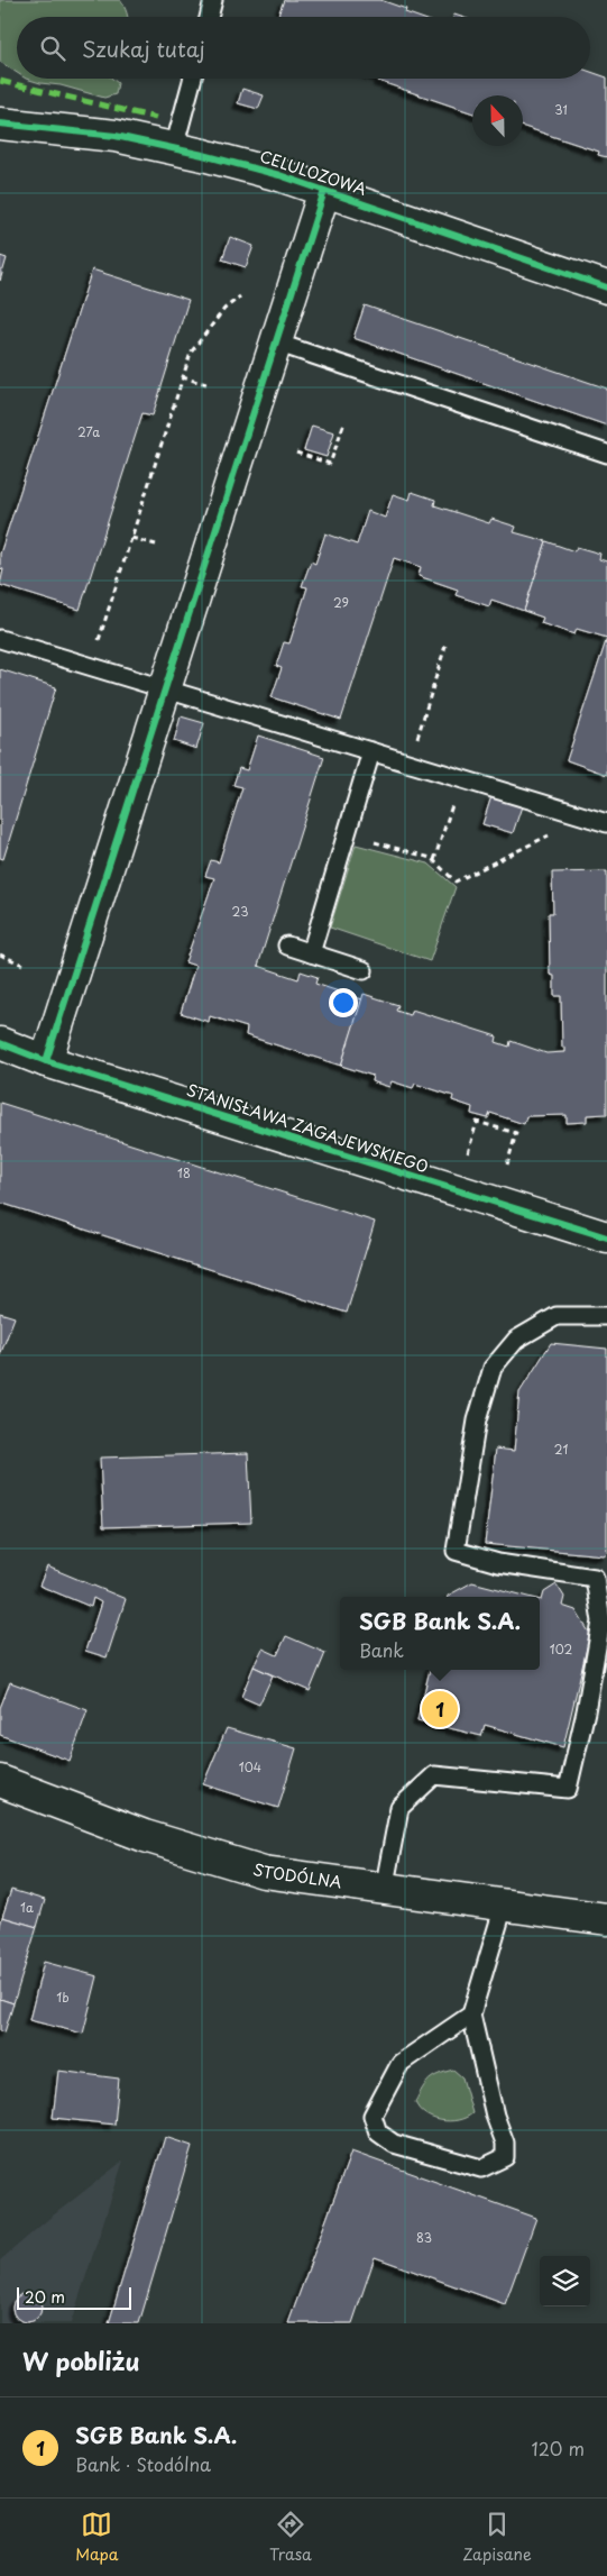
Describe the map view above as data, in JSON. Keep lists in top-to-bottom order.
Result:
{
  "streets": {
    "street": ["CELULOZOWA", "STANISŁAWA ZAGAJEWSKIEGO", "STODÓLNA"]
  },
  "house_numbers": [
    "31",
    "27a",
    "29",
    "23",
    "18",
    "21",
    "102",
    "104",
    "1a",
    "1b",
    "83"
  ],
  "scale_bar": "20 m",
  "north": "top",
  "page": {
    "search": "Szukaj tutaj",
    "popup": ["SGB Bank S.A.", "Bank"],
    "pins": "1",
    "scale": "20 m",
    "heading": "W pobliżu",
    "list": [
      {
        "mark": "1",
        "name": "SGB Bank S.A.",
        "note": "Bank · Stodólna",
        "value": "120 m"
      }
    ],
    "nav": ["Mapa", "Trasa", "Zapisane"]
  }
}
